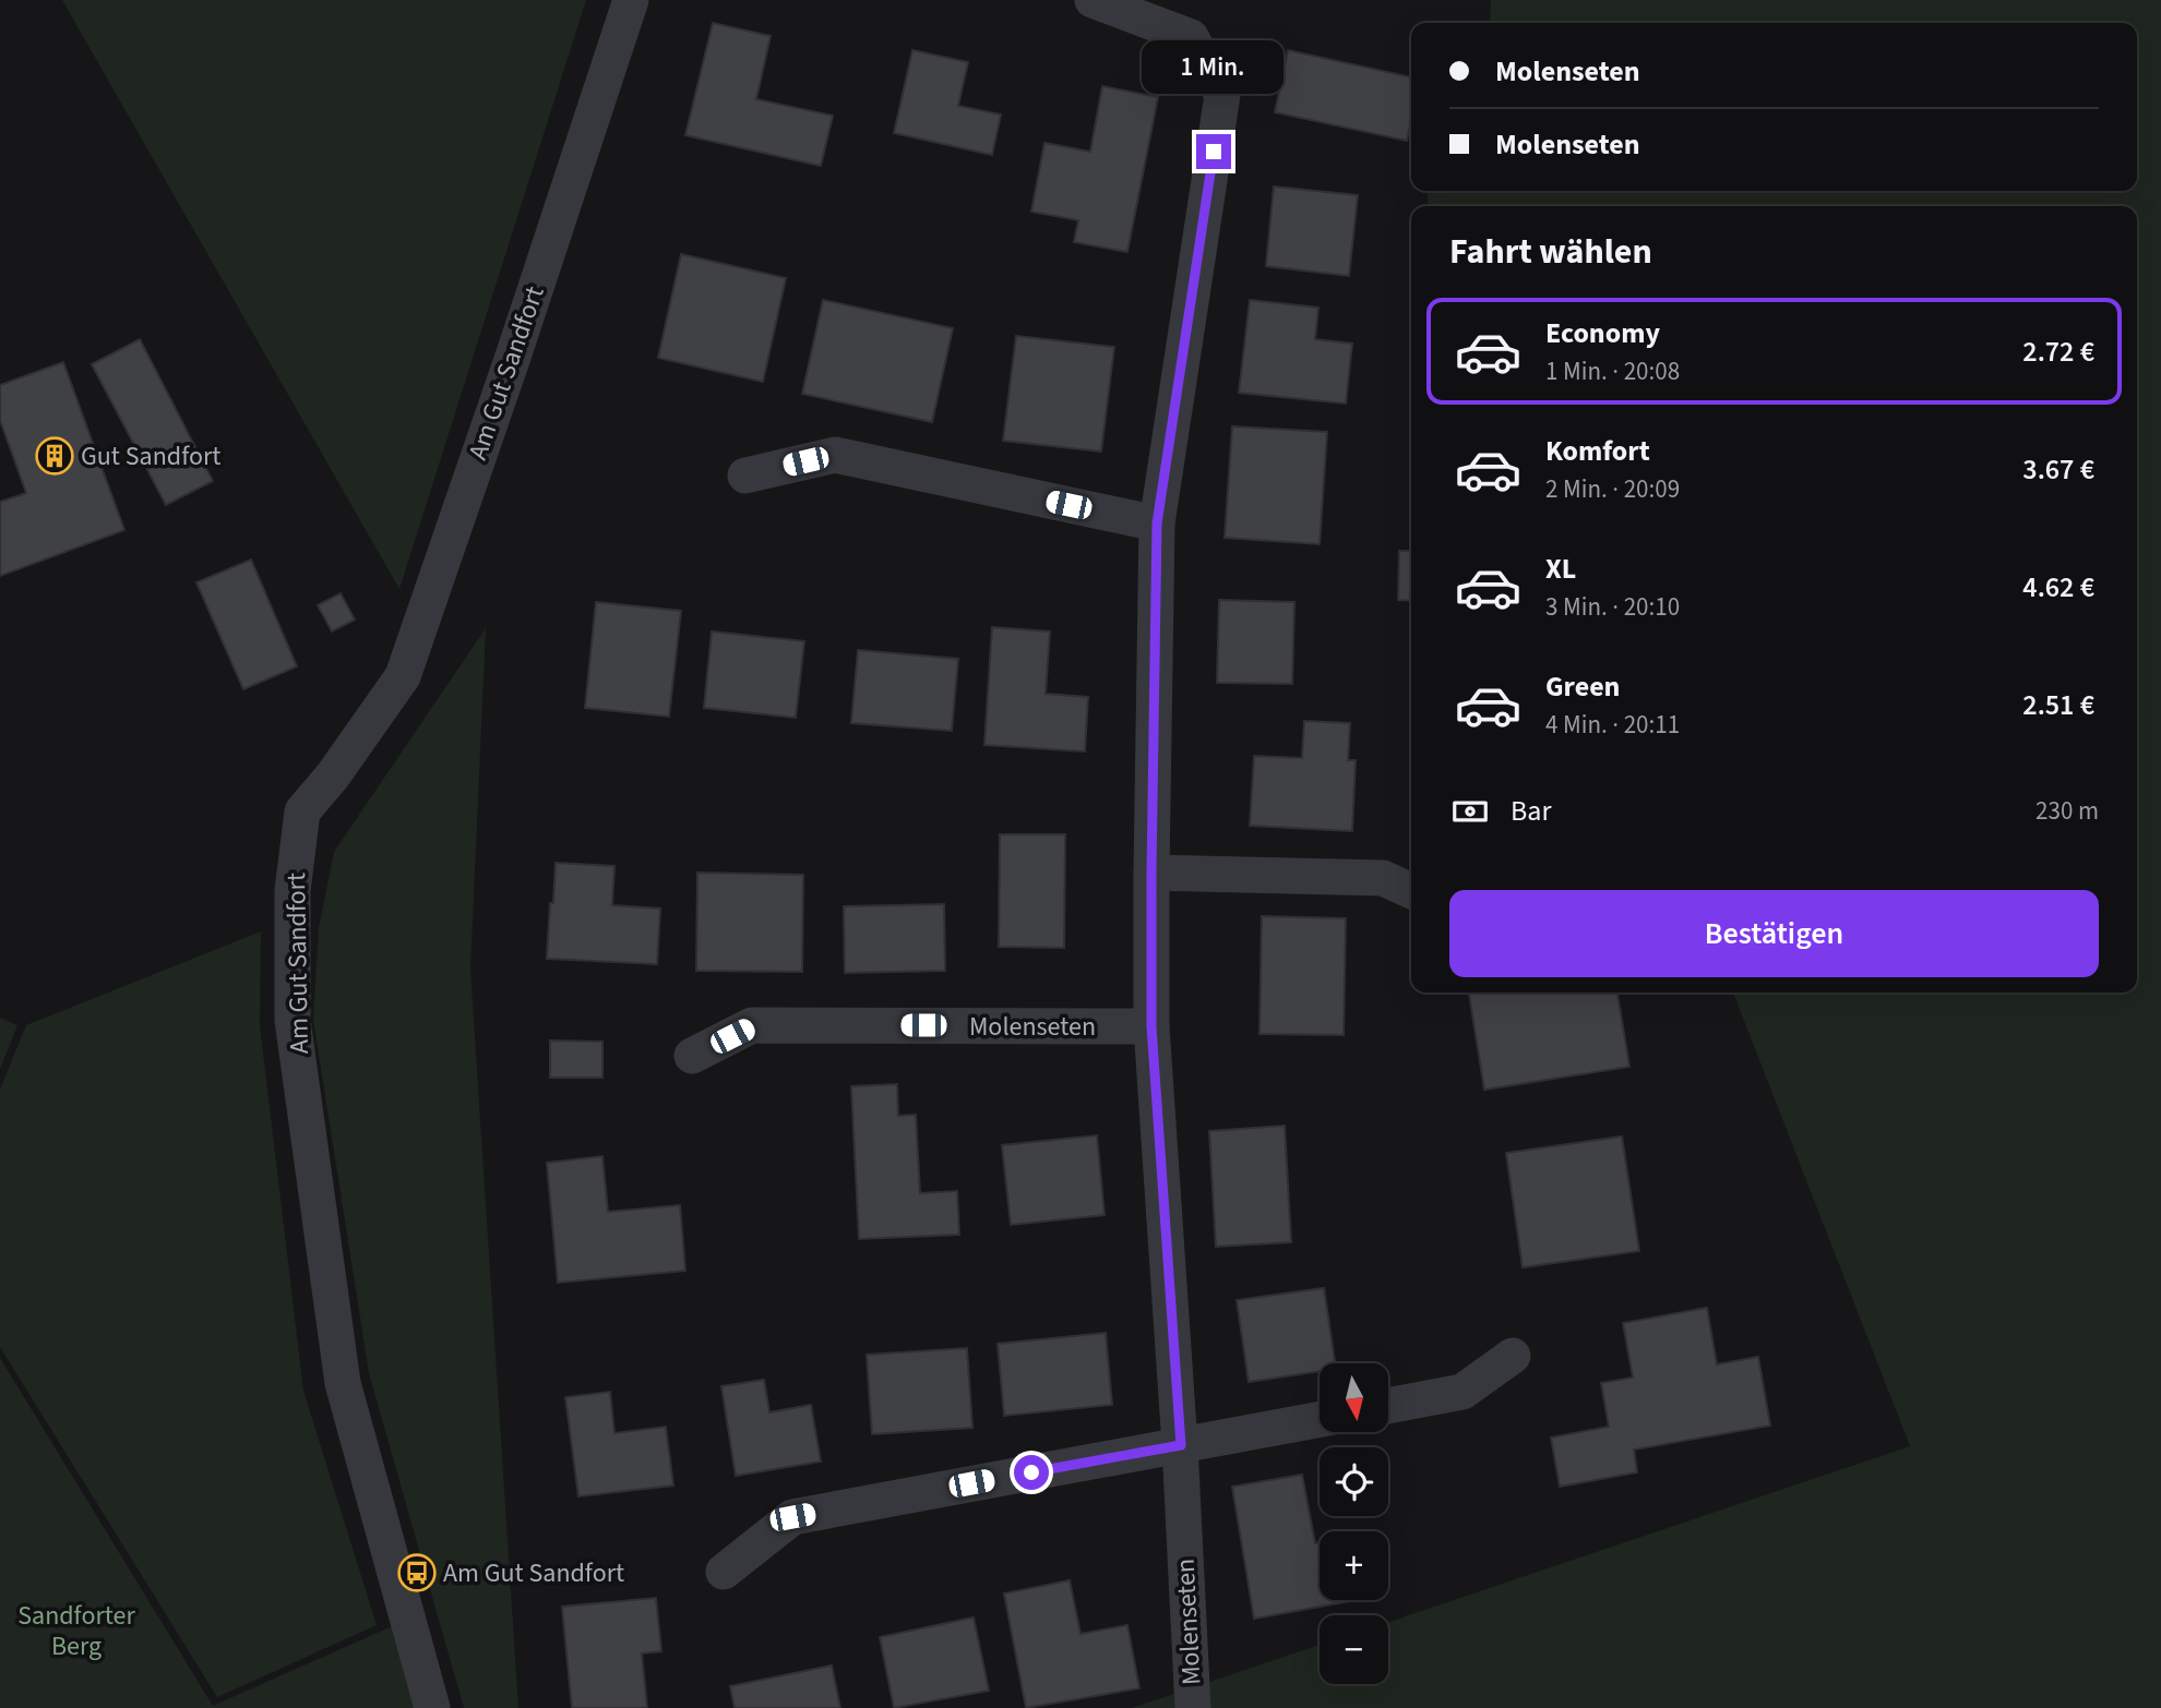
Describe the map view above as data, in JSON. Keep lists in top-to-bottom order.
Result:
{
  "streets": {
    "street": ["Am Gut Sandfort", "Molenseten"]
  },
  "parks": ["Sandforter Berg"],
  "places": {
    "building": ["Gut Sandfort"],
    "bus stop": ["Am Gut Sandfort"]
  },
  "north": "bottom",
  "page": {
    "banner": ["Molenseten", "Molenseten"],
    "bubble": "1 Min.",
    "heading": "Fahrt wählen",
    "list": [
      {
        "name": "Economy",
        "note": "1 Min. · 20:08",
        "value": "2.72 €"
      },
      {
        "name": "Komfort",
        "note": "2 Min. · 20:09",
        "value": "3.67 €"
      },
      {
        "name": "XL",
        "note": "3 Min. · 20:10",
        "value": "4.62 €"
      },
      {
        "name": "Green",
        "note": "4 Min. · 20:11",
        "value": "2.51 €"
      }
    ],
    "pay": ["Bar", "230 m"],
    "buttons": "Bestätigen",
    "map_buttons": ["+", "−"]
  }
}
